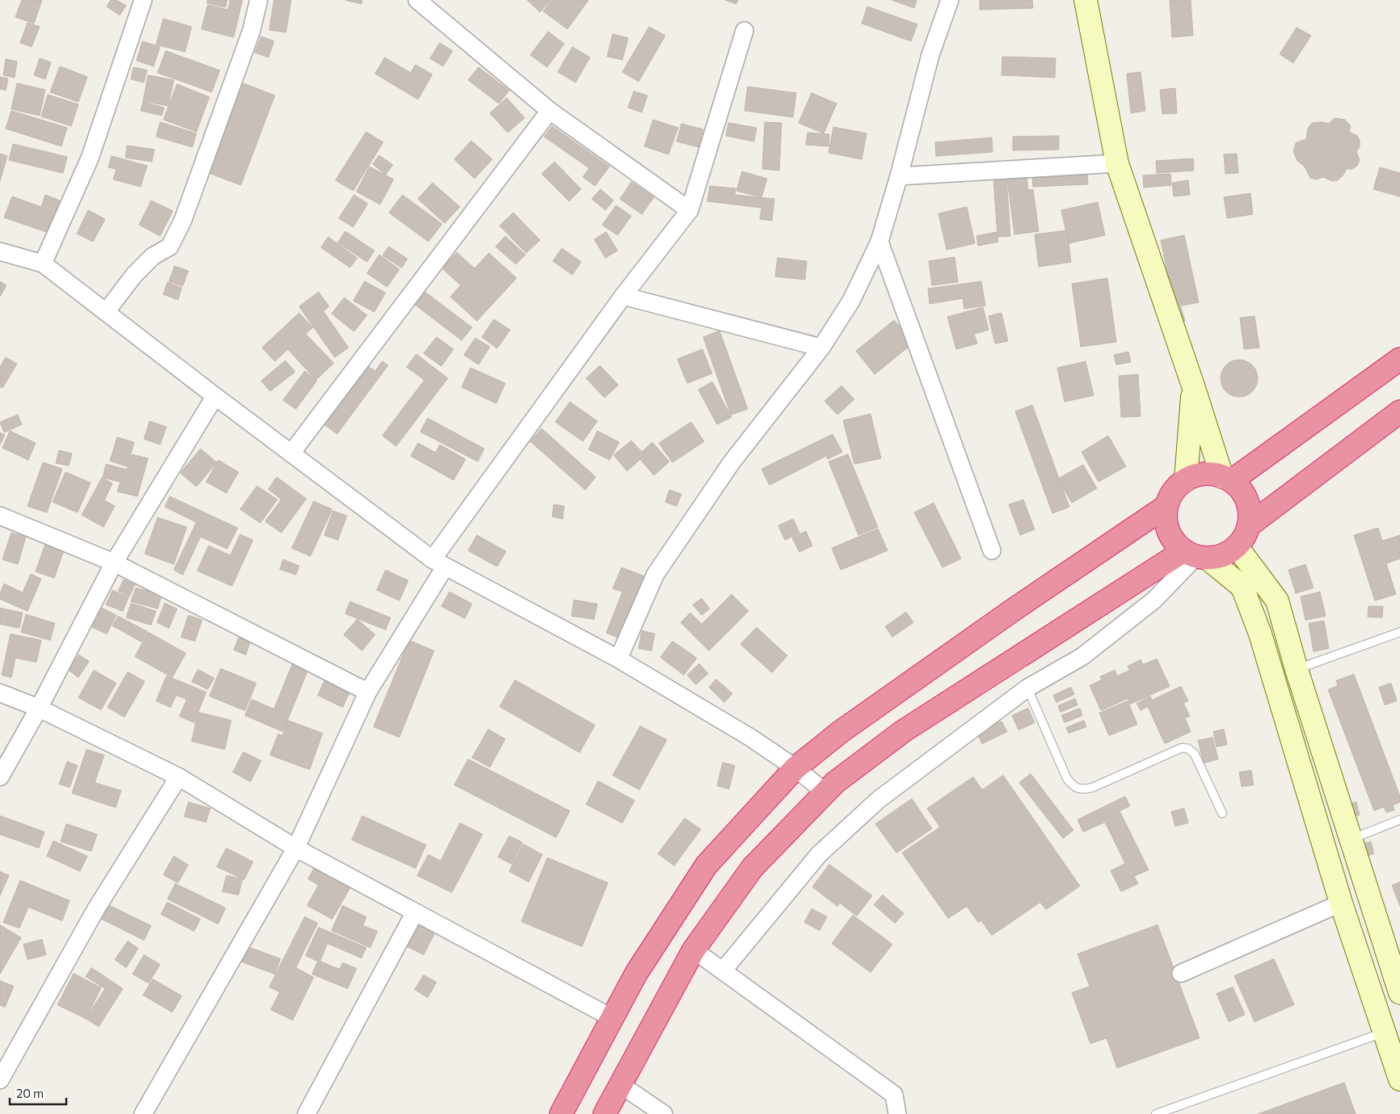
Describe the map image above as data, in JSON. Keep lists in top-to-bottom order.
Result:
{
  "scale_bar": "20 m"
}
